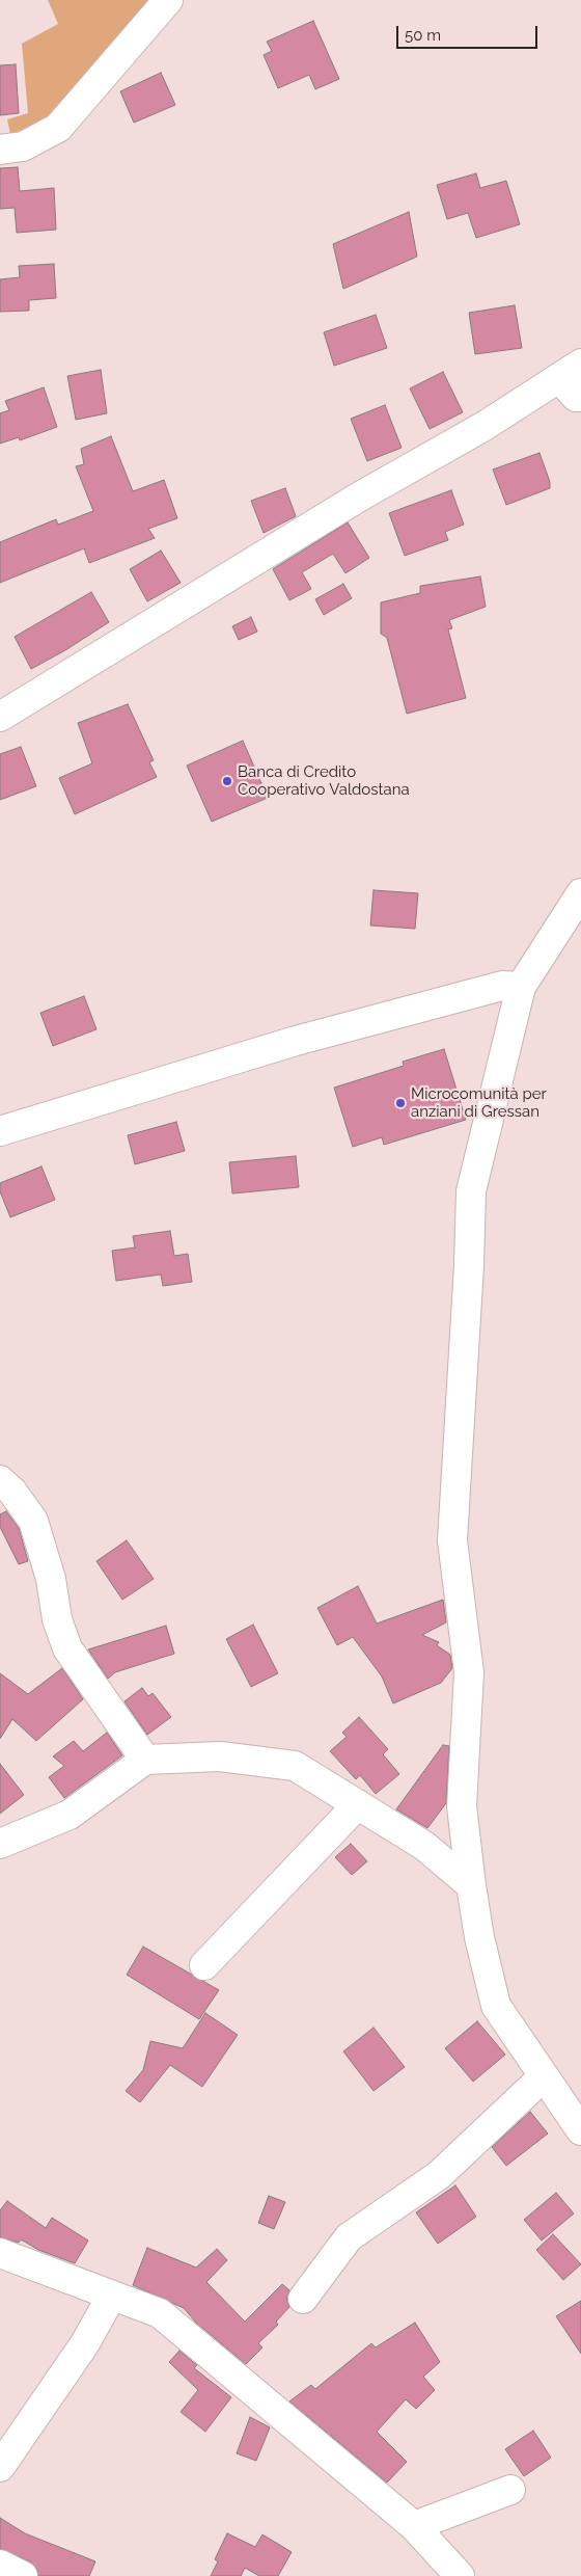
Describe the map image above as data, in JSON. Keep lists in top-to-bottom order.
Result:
{
  "places": ["Banca di Credito Cooperativo Valdostana", "Microcomunità per anziani di Gressan"],
  "scale_bar": "50 m"
}
